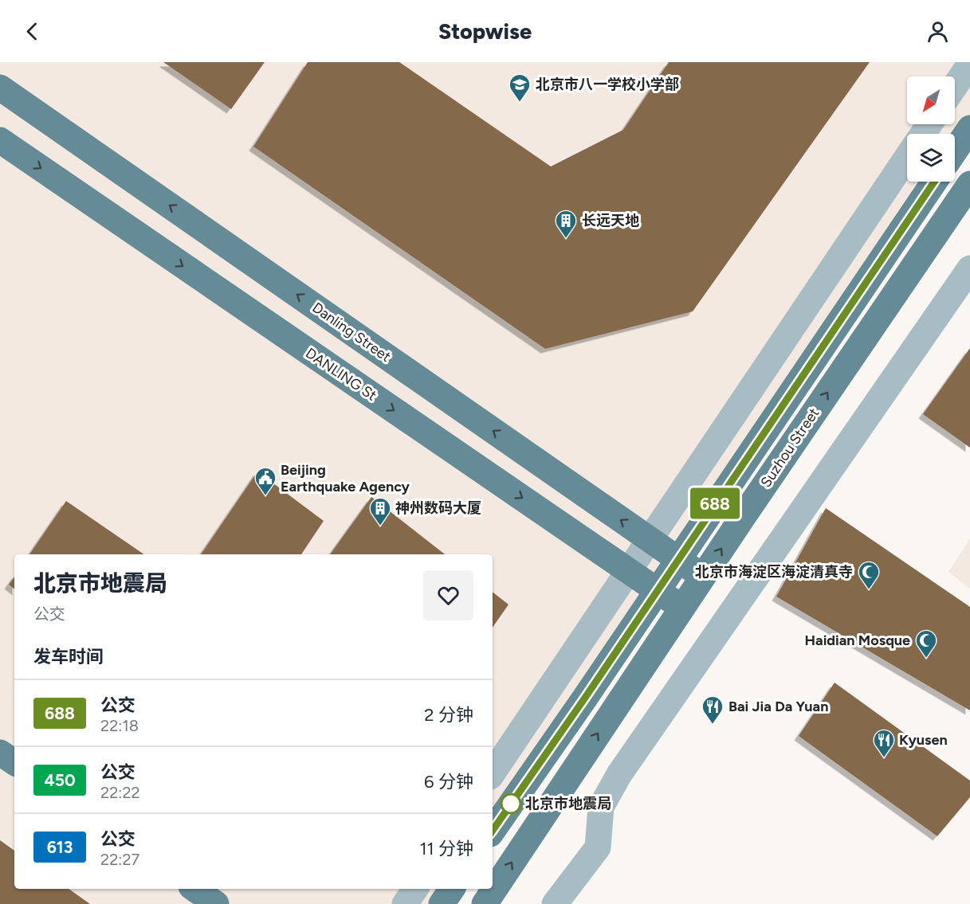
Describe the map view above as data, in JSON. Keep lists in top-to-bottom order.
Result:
{
  "streets": {
    "main road": ["Danling Street", "DANLING St", "Suzhou Street"]
  },
  "crossings": [
    ["Danling Street", "Suzhou Street"],
    ["DANLING St", "Suzhou Street"]
  ],
  "one_way": ["Danling Street", "DANLING St"],
  "places": {
    "school or university": ["北京市八一学校小学部"],
    "building": ["长远天地", "神州数码大厦"],
    "public building": ["Beijing Earthquake Agency"],
    "mosque": ["北京市海淀区海淀清真寺", "Haidian Mosque"],
    "restaurant": ["Bai Jia Da Yuan", "Kyusen"],
    "other": ["北京市地震局"]
  },
  "lines": ["bus line 688"],
  "north": "bottom left",
  "page": {
    "header": "Stopwise",
    "on_map": "688",
    "heading": [
      ["北京市地震局", "公交"],
      "发车时间"
    ],
    "list": [
      {
        "mark": "688",
        "name": "公交",
        "note": "22:18",
        "value": "2 分钟"
      },
      {
        "mark": "450",
        "name": "公交",
        "note": "22:22",
        "value": "6 分钟"
      },
      {
        "mark": "613",
        "name": "公交",
        "note": "22:27",
        "value": "11 分钟"
      }
    ]
  }
}
